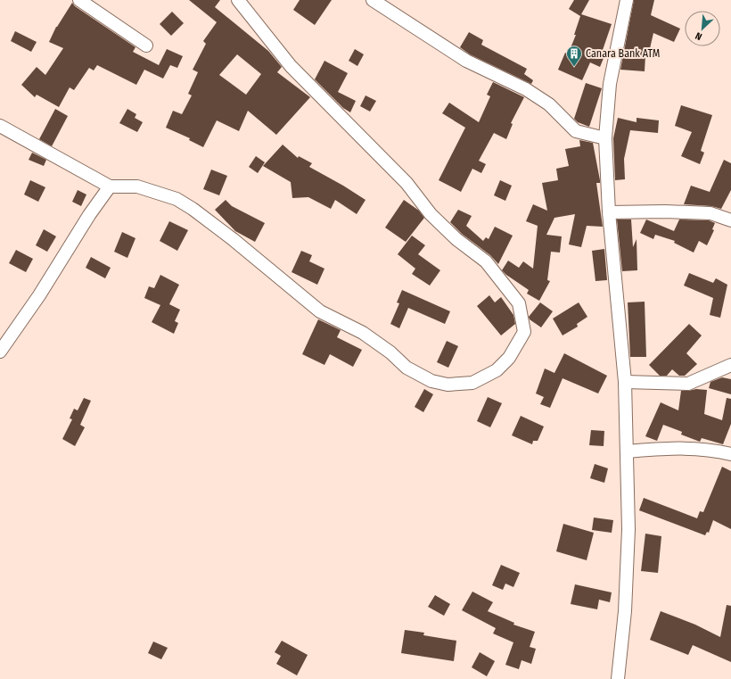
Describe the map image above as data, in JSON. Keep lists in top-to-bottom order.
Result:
{
  "places": {
    "building": ["Canara Bank ATM"]
  },
  "north": "bottom left"
}
